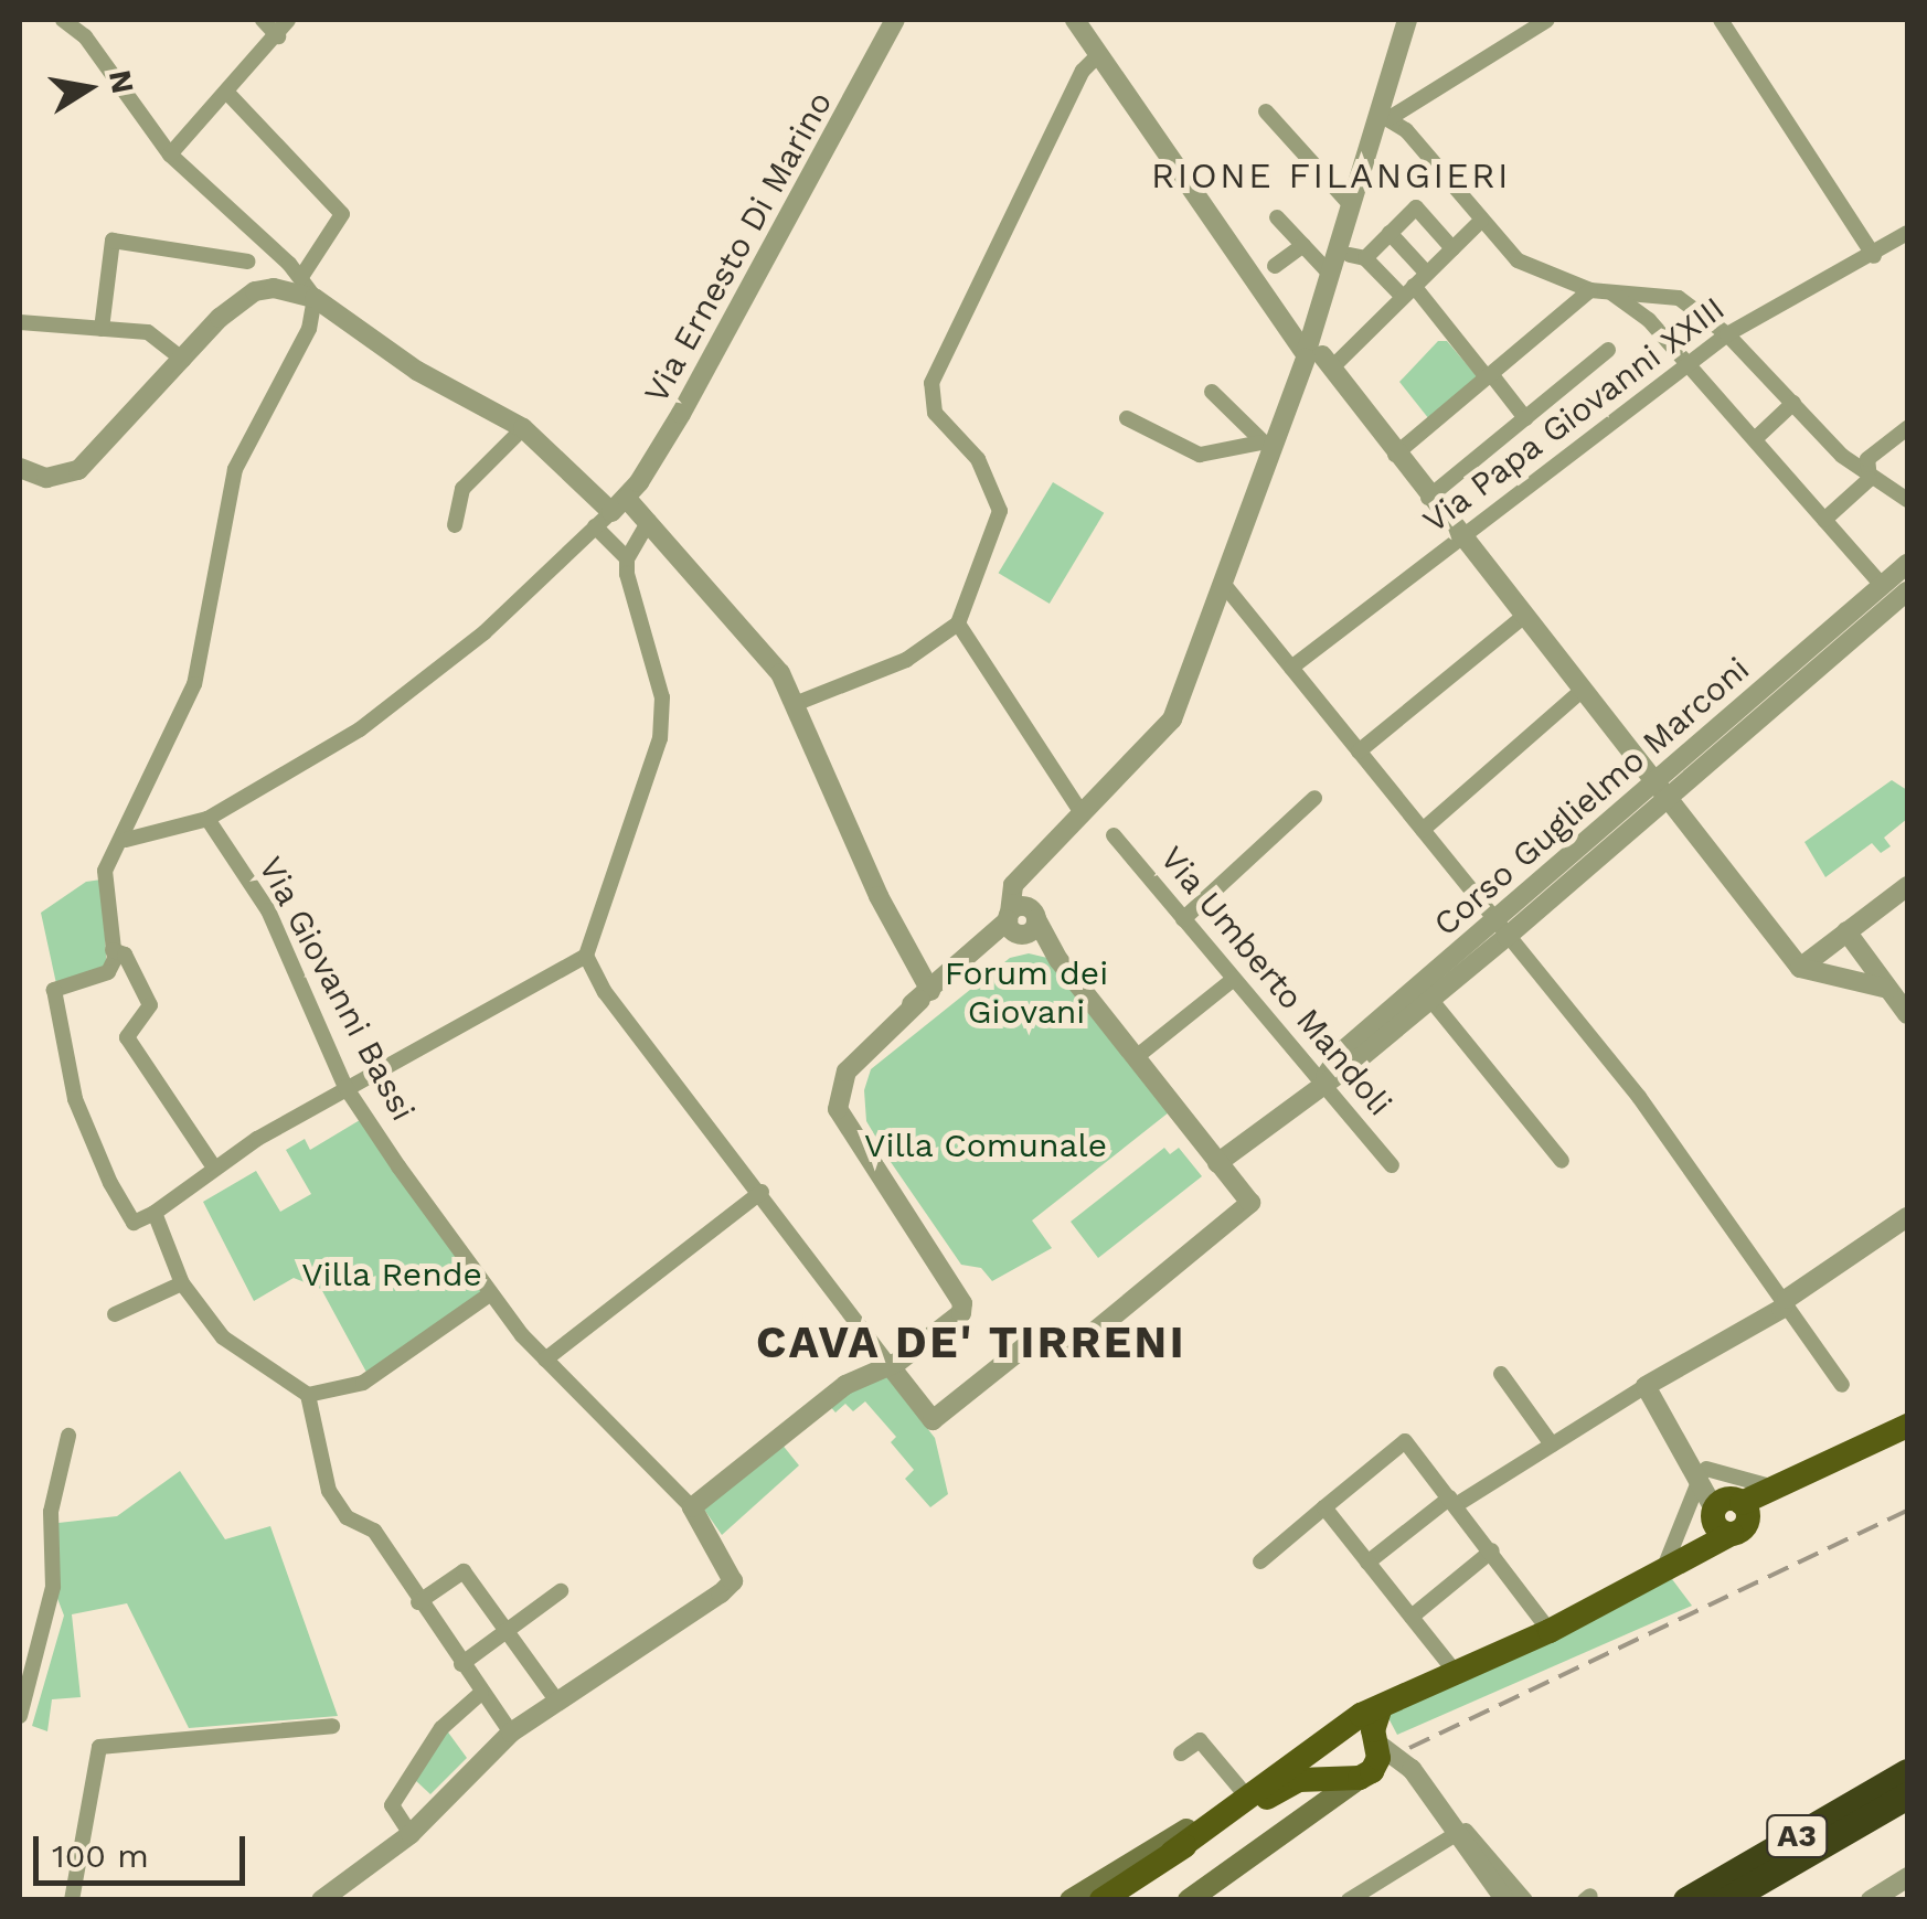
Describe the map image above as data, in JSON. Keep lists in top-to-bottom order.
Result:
{
  "streets": {
    "highway": ["A3"],
    "street": [
      "Via Ernesto Di Marino",
      "Via Papa Giovanni XXIII",
      "Corso Guglielmo Marconi",
      "Via Umberto Mandoli",
      "Via Giovanni Bassi"
    ]
  },
  "crossings": [
    ["Corso Guglielmo Marconi", "Via Umberto Mandoli"]
  ],
  "districts": ["RIONE FILANGIERI", "CAVA DE' TIRRENI"],
  "parks": ["Forum dei Giovani", "Villa Comunale", "Villa Rende"],
  "scale_bar": "100 m",
  "north": "right"
}
